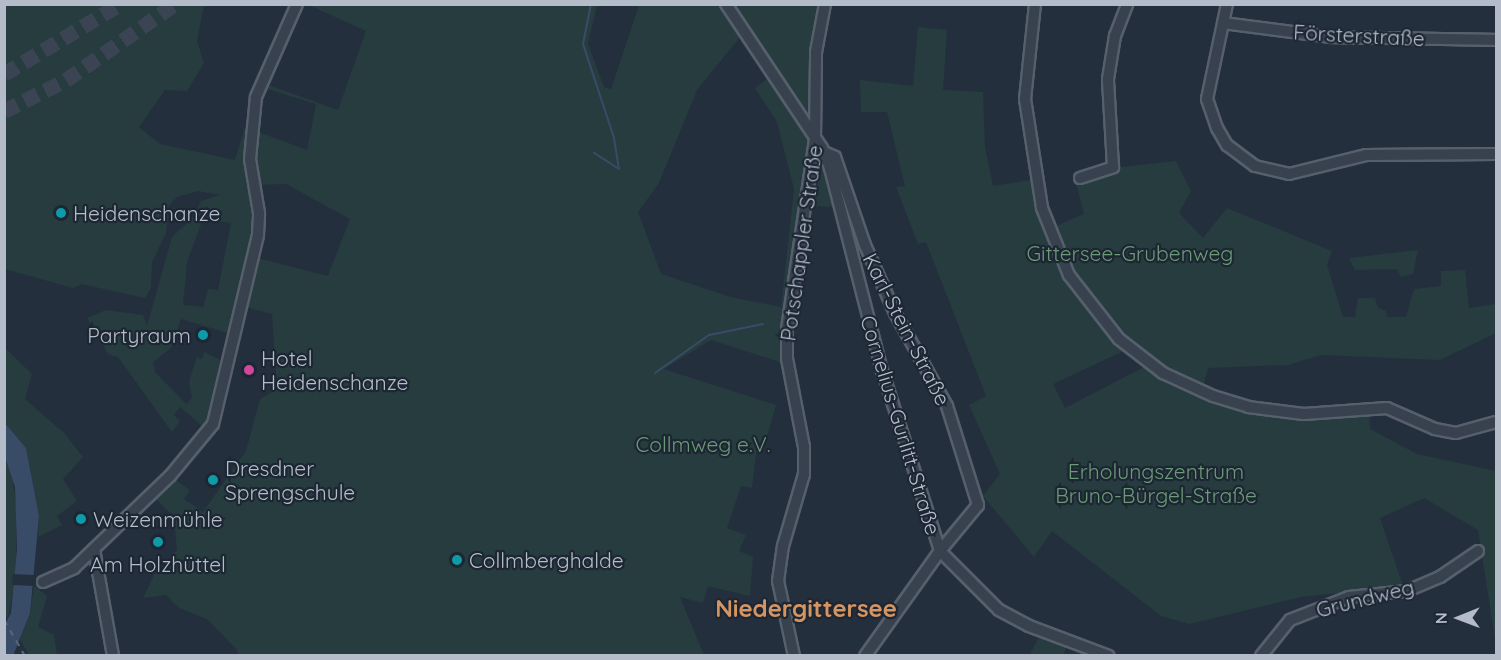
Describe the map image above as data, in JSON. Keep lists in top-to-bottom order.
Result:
{
  "streets": {
    "street": [
      "Försterstraße",
      "Potschappler Straße",
      "Karl-Stein-Straße",
      "Cornelius-Gurlitt-Straße",
      "Grundweg"
    ]
  },
  "crossings": [
    ["Potschappler Straße", "Cornelius-Gurlitt-Straße"],
    ["Karl-Stein-Straße", "Cornelius-Gurlitt-Straße"]
  ],
  "districts": ["Niedergittersee"],
  "parks": ["Gittersee-Grubenweg", "Collmweg e.V.", "Erholungszentrum Bruno-Bürgel-Straße"],
  "places": [
    "Heidenschanze",
    "Partyraum",
    "Hotel Heidenschanze",
    "Dresdner Sprengschule",
    "Weizenmühle",
    "Am Holzhüttel",
    "Collmberghalde"
  ],
  "north": "left"
}
